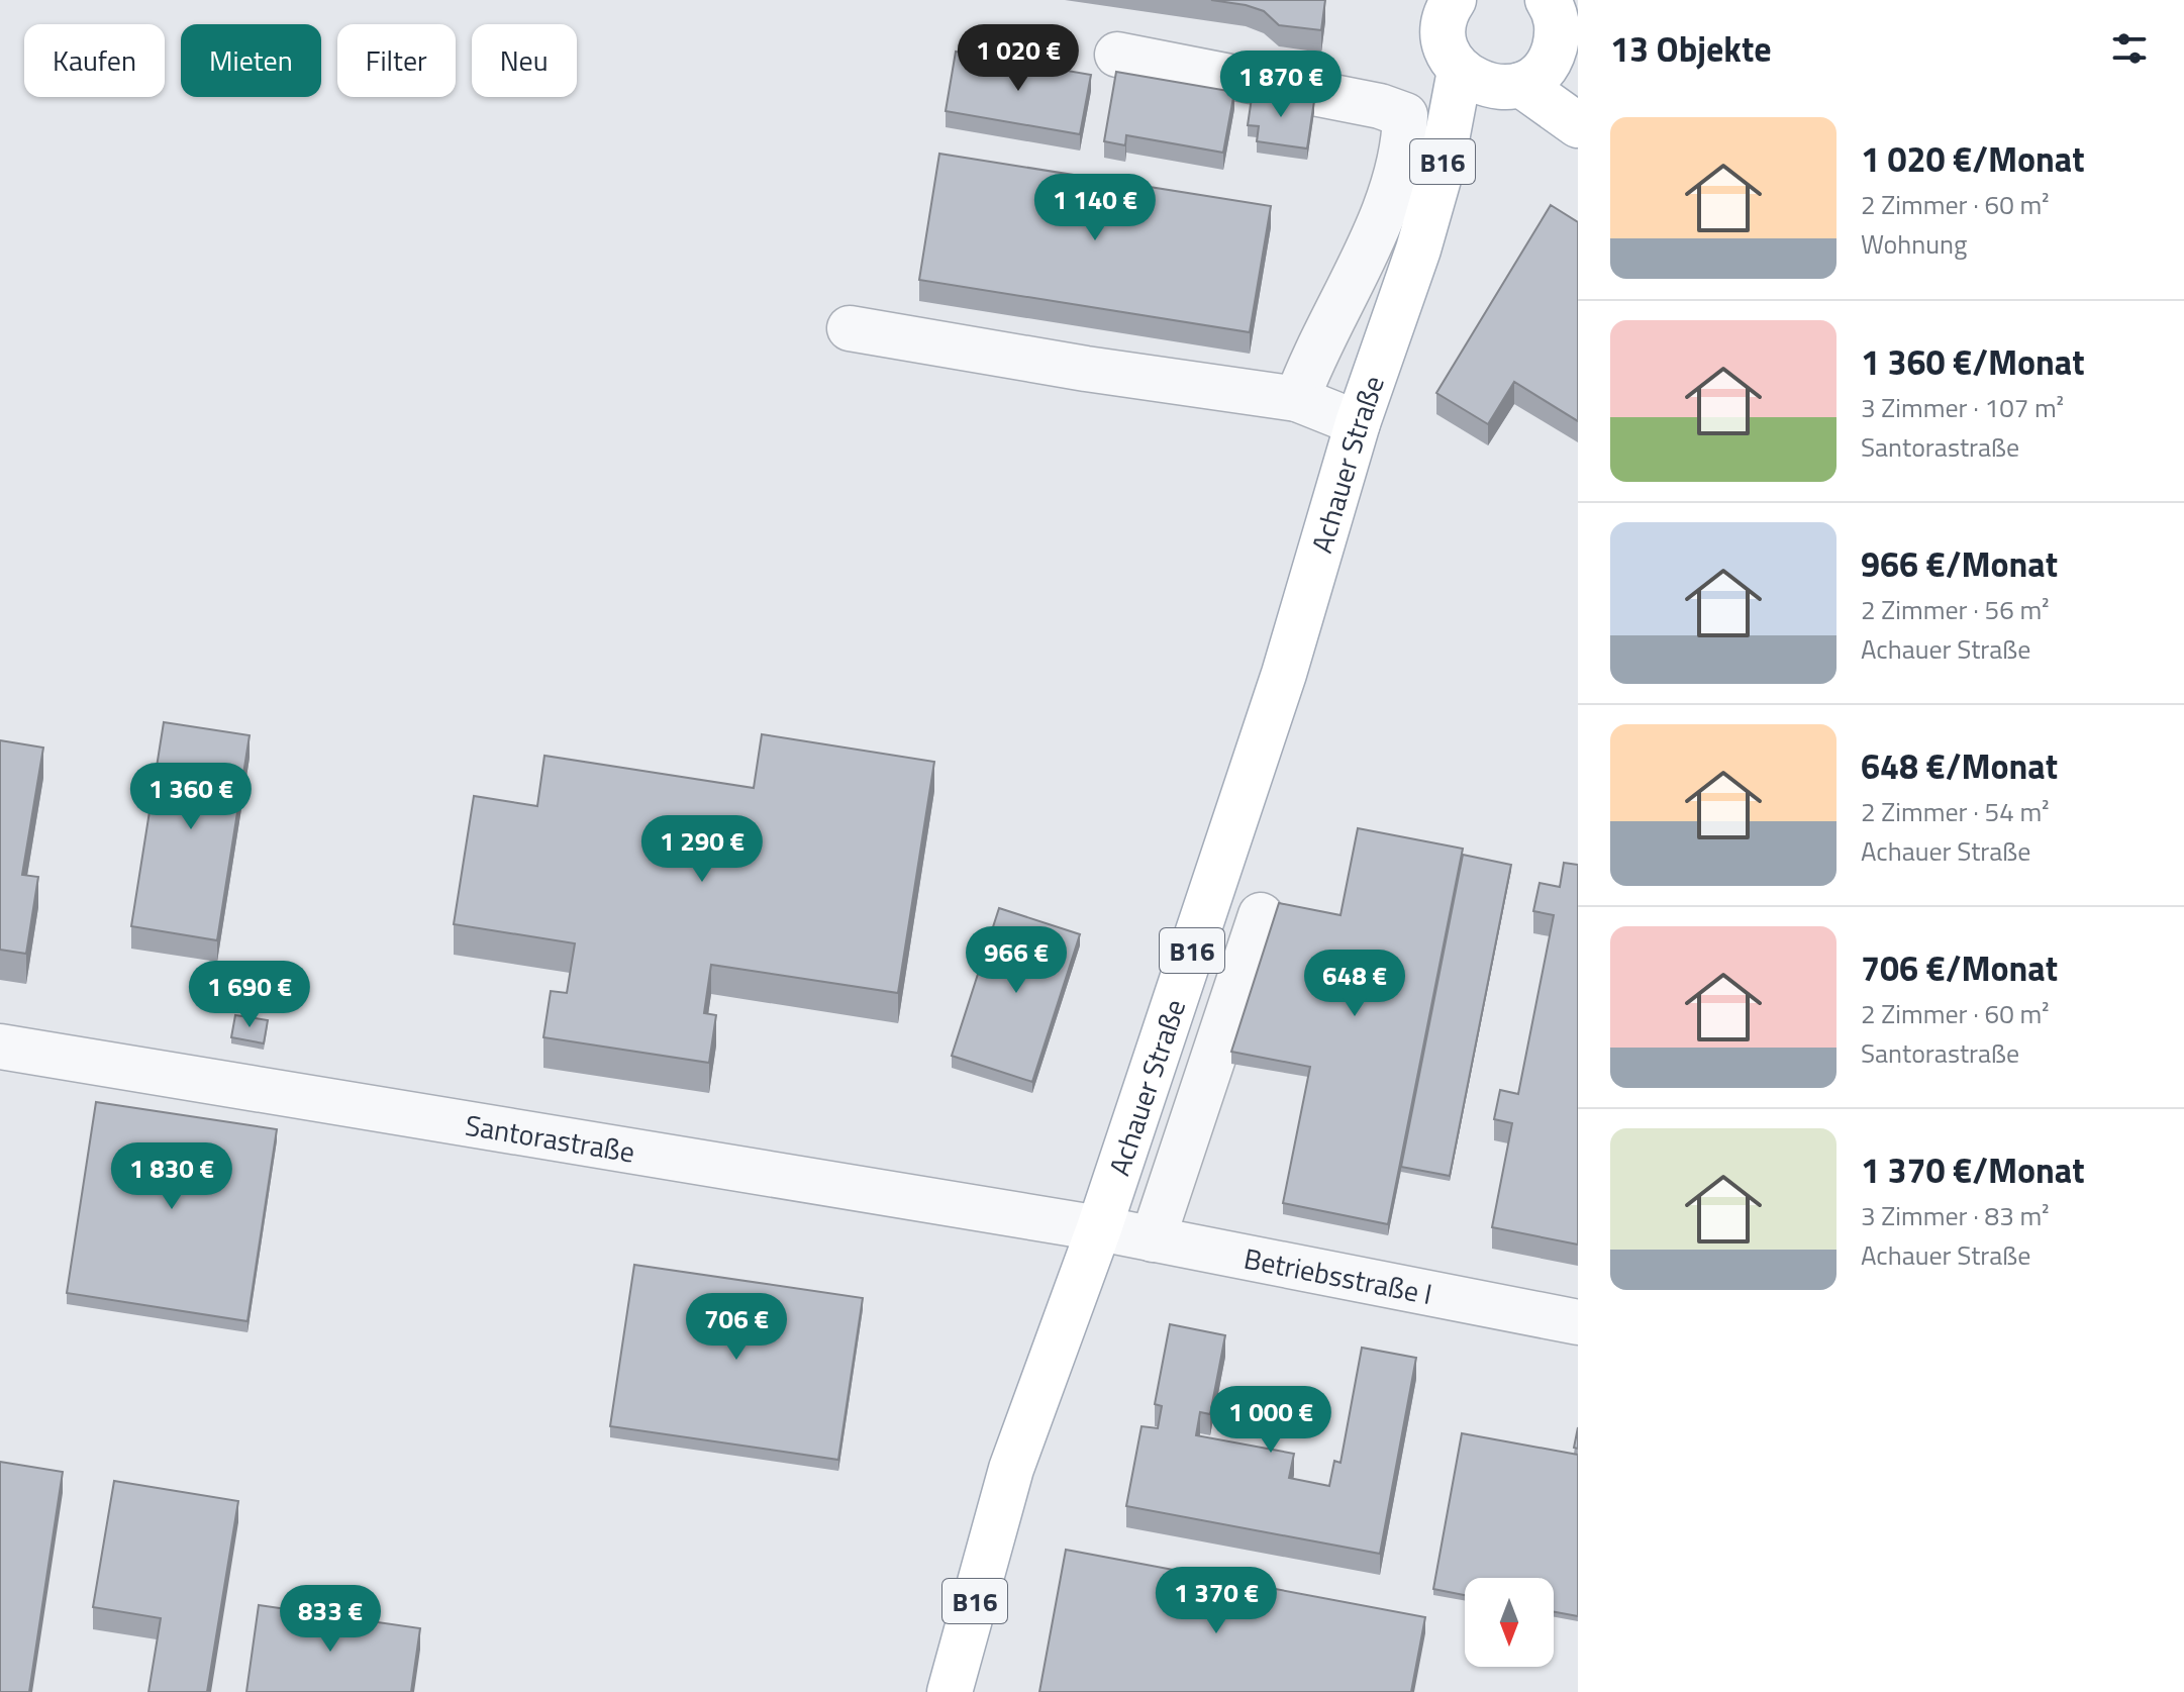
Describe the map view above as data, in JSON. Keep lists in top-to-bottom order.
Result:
{
  "streets": {
    "main road": ["B16", "Achauer Straße"],
    "street": ["Santorastraße", "Betriebsstraße I"]
  },
  "crossings": [
    ["B16", "Achauer Straße"],
    ["Achauer Straße", "Santorastraße"],
    ["Achauer Straße", "Betriebsstraße I"],
    ["Santorastraße", "Betriebsstraße I"]
  ],
  "north": "bottom",
  "page": {
    "heading": "13 Objekte",
    "price": [
      "1 020 €",
      "1 870 €",
      "1 140 €",
      "1 360 €",
      "1 290 €",
      "966 €",
      "648 €",
      "1 690 €",
      "1 830 €",
      "706 €",
      "1 000 €",
      "1 370 €",
      "833 €"
    ],
    "chip": [
      "Kaufen",
      "Mieten",
      "Filter",
      "Neu"
    ],
    "list": [
      {
        "name": "1 020 €/Monat",
        "note": "2 Zimmer · 60 m² · Wohnung"
      },
      {
        "name": "1 360 €/Monat",
        "note": "3 Zimmer · 107 m² · Santorastraße"
      },
      {
        "name": "966 €/Monat",
        "note": "2 Zimmer · 56 m² · Achauer Straße"
      },
      {
        "name": "648 €/Monat",
        "note": "2 Zimmer · 54 m² · Achauer Straße"
      },
      {
        "name": "706 €/Monat",
        "note": "2 Zimmer · 60 m² · Santorastraße"
      },
      {
        "name": "1 370 €/Monat",
        "note": "3 Zimmer · 83 m² · Achauer Straße"
      }
    ]
  }
}
